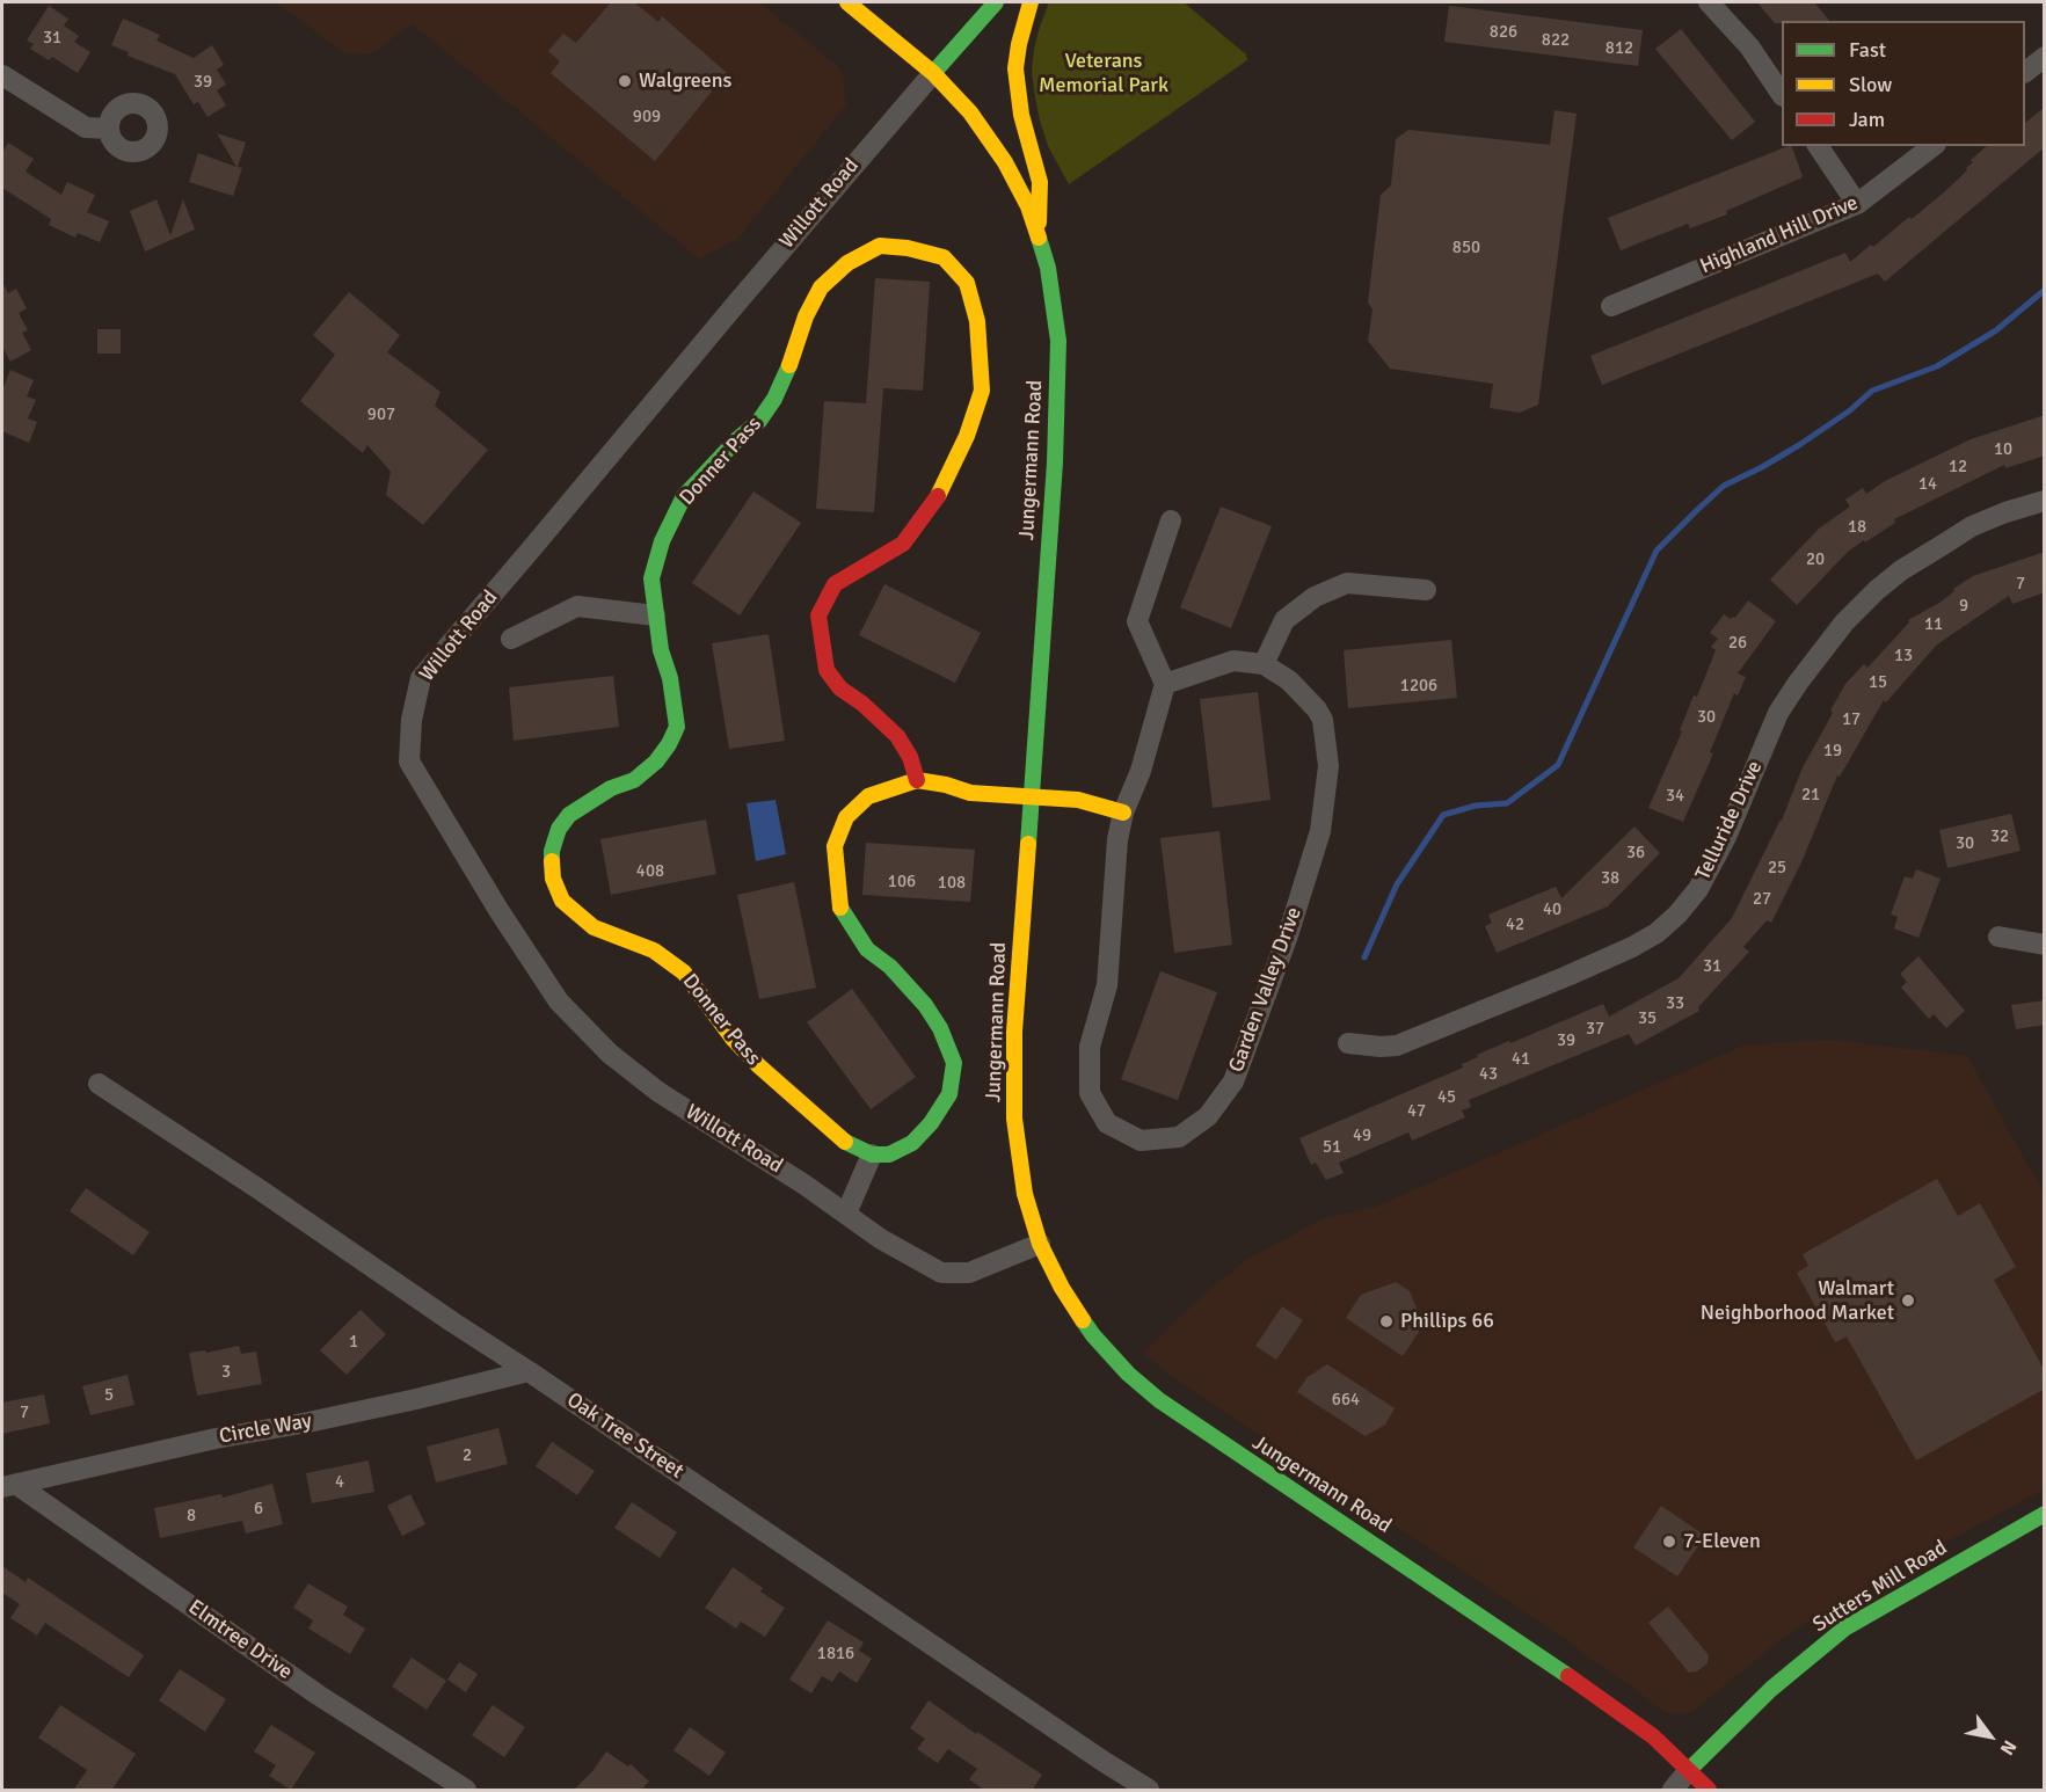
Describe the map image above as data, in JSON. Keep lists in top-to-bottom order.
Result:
{
  "streets": {
    "street": [
      "Willott Road",
      "Highland Hill Drive",
      "Jungermann Road",
      "Donner Pass",
      "Telluride Drive",
      "Garden Valley Drive",
      "Circle Way",
      "Oak Tree Street",
      "Sutters Mill Road",
      "Elmtree Drive"
    ]
  },
  "crossings": [
    ["Willott Road", "Jungermann Road"],
    ["Jungermann Road", "Sutters Mill Road"],
    ["Circle Way", "Oak Tree Street"],
    ["Circle Way", "Elmtree Drive"]
  ],
  "parks": ["Veterans Memorial Park"],
  "places": [
    "Walgreens",
    "Walmart Neighborhood Market",
    "Phillips 66",
    "7-Eleven"
  ],
  "house_numbers": [
    "826",
    "31",
    "822",
    "812",
    "39",
    "909",
    "850",
    "907",
    "10",
    "12",
    "14",
    "18",
    "20",
    "7",
    "9",
    "11",
    "26",
    "13",
    "15",
    "1206",
    "30",
    "17",
    "19",
    "21",
    "34",
    "32",
    "30",
    "36",
    "25",
    "408",
    "38",
    "106",
    "108",
    "27",
    "40",
    "42",
    "31",
    "33",
    "35",
    "37",
    "39",
    "41",
    "43",
    "45",
    "47",
    "49",
    "51",
    "1",
    "3",
    "5",
    "664",
    "7",
    "2",
    "4",
    "6",
    "8",
    "1816"
  ],
  "legend": ["Fast", "Slow", "Jam"],
  "north": "bottom right"
}
